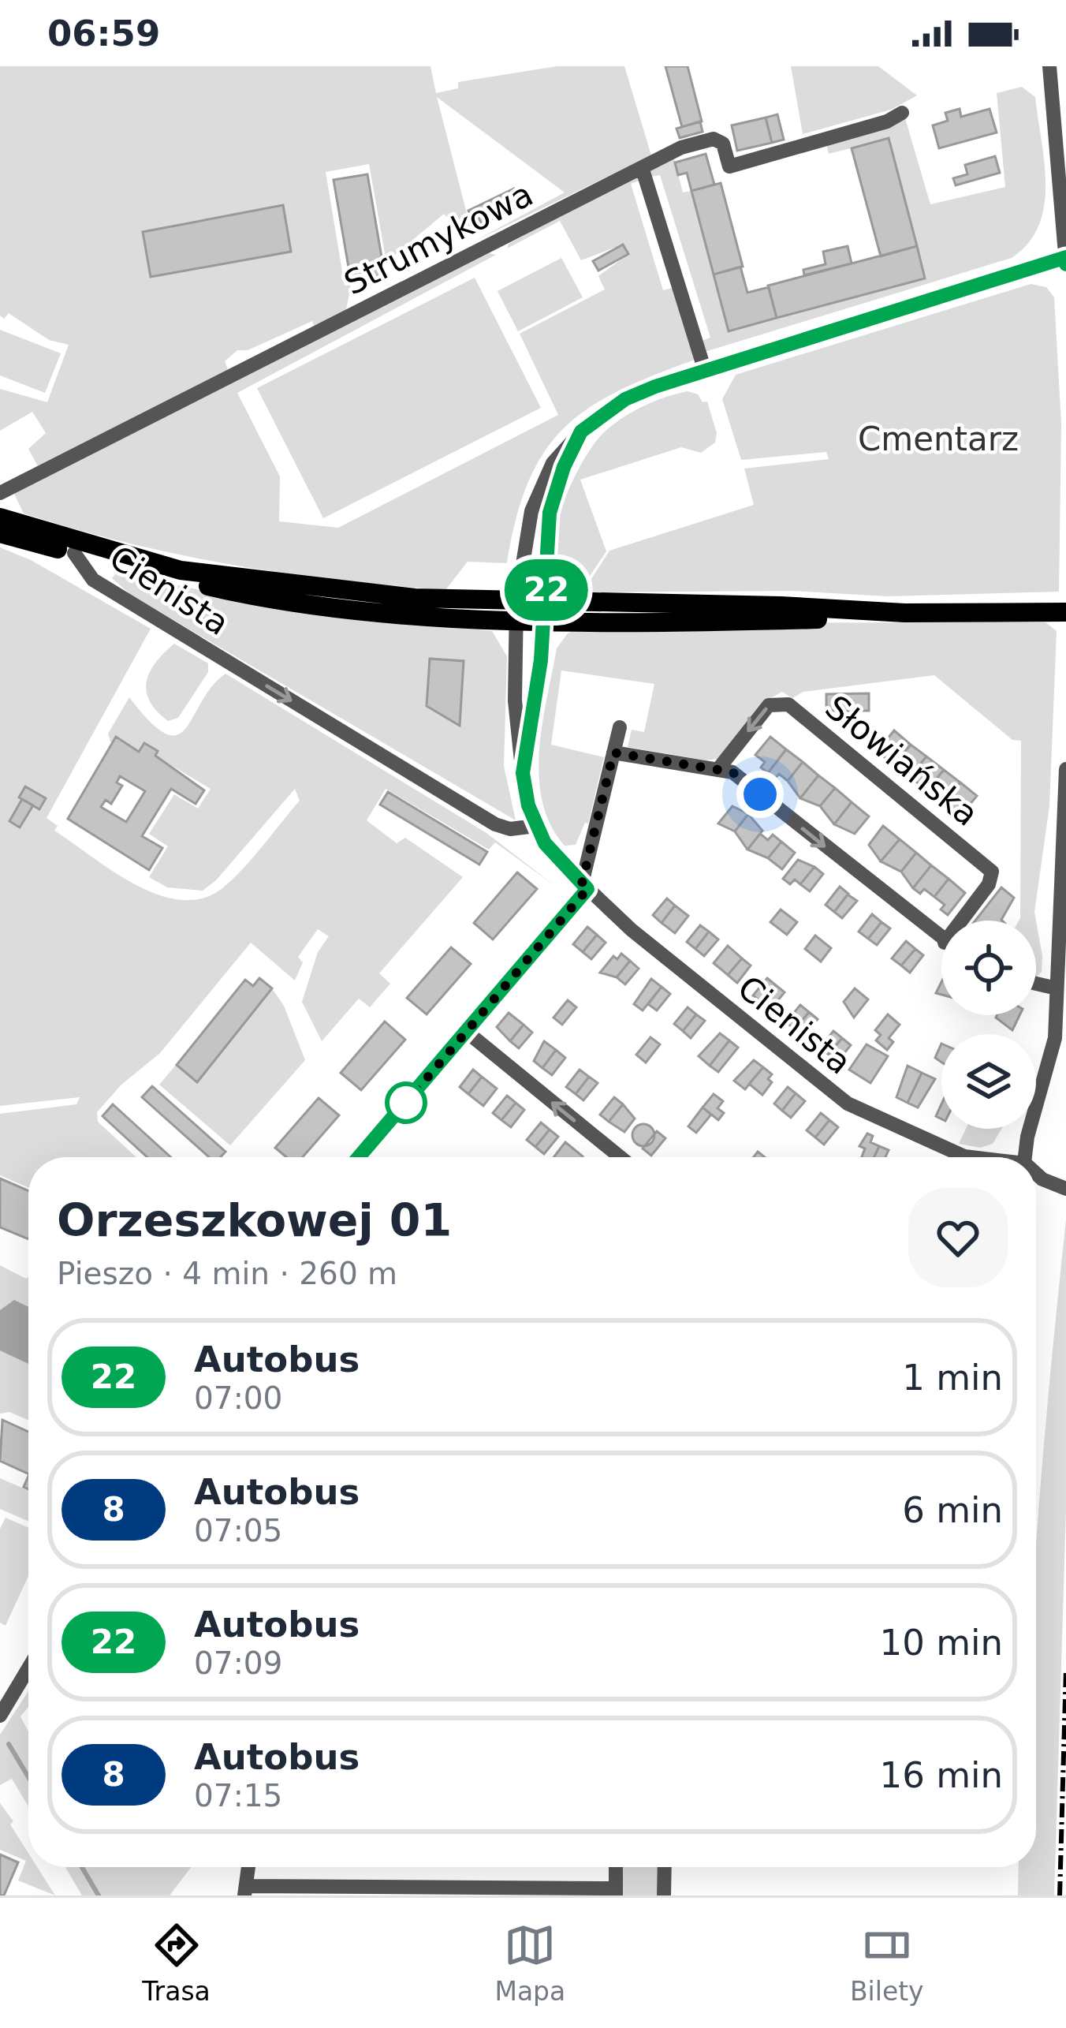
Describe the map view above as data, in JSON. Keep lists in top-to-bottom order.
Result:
{
  "streets": {
    "street": ["Strumykowa", "Cienista", "Słowiańska"]
  },
  "parks": ["Cmentarz"],
  "lines": ["bus line 22"],
  "page": {
    "status": "06:59",
    "on_map": "22",
    "heading": ["Orzeszkowej 01", "Pieszo · 4 min · 260 m"],
    "list": [
      {
        "mark": "22",
        "name": "Autobus",
        "note": "07:00",
        "value": "1 min"
      },
      {
        "mark": "8",
        "name": "Autobus",
        "note": "07:05",
        "value": "6 min"
      },
      {
        "mark": "22",
        "name": "Autobus",
        "note": "07:09",
        "value": "10 min"
      },
      {
        "mark": "8",
        "name": "Autobus",
        "note": "07:15",
        "value": "16 min"
      }
    ],
    "tabs": ["Trasa", "Mapa", "Bilety"]
  }
}
